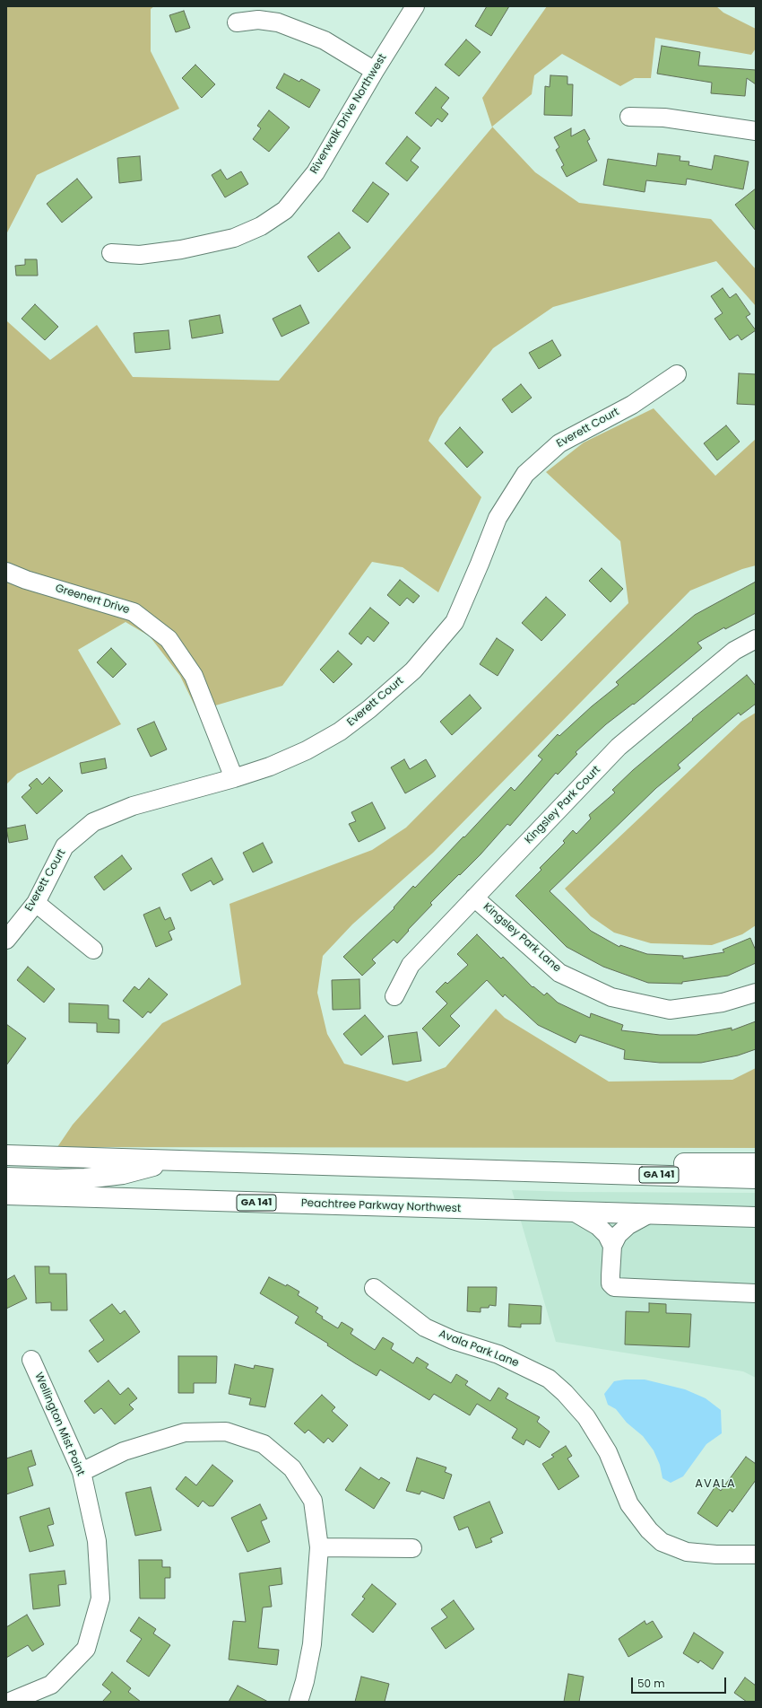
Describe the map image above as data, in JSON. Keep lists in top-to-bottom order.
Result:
{
  "streets": {
    "highway": ["GA 141", "Peachtree Parkway Northwest"],
    "street": [
      "Riverwalk Drive Northwest",
      "Everett Court",
      "Greenert Drive",
      "Kingsley Park Court",
      "Kingsley Park Lane",
      "Avala Park Lane",
      "Wellington Mist Point"
    ]
  },
  "crossings": [
    ["Everett Court", "Greenert Drive"],
    ["Kingsley Park Court", "Kingsley Park Lane"]
  ],
  "districts": ["AVALA"],
  "scale_bar": "50 m"
}
